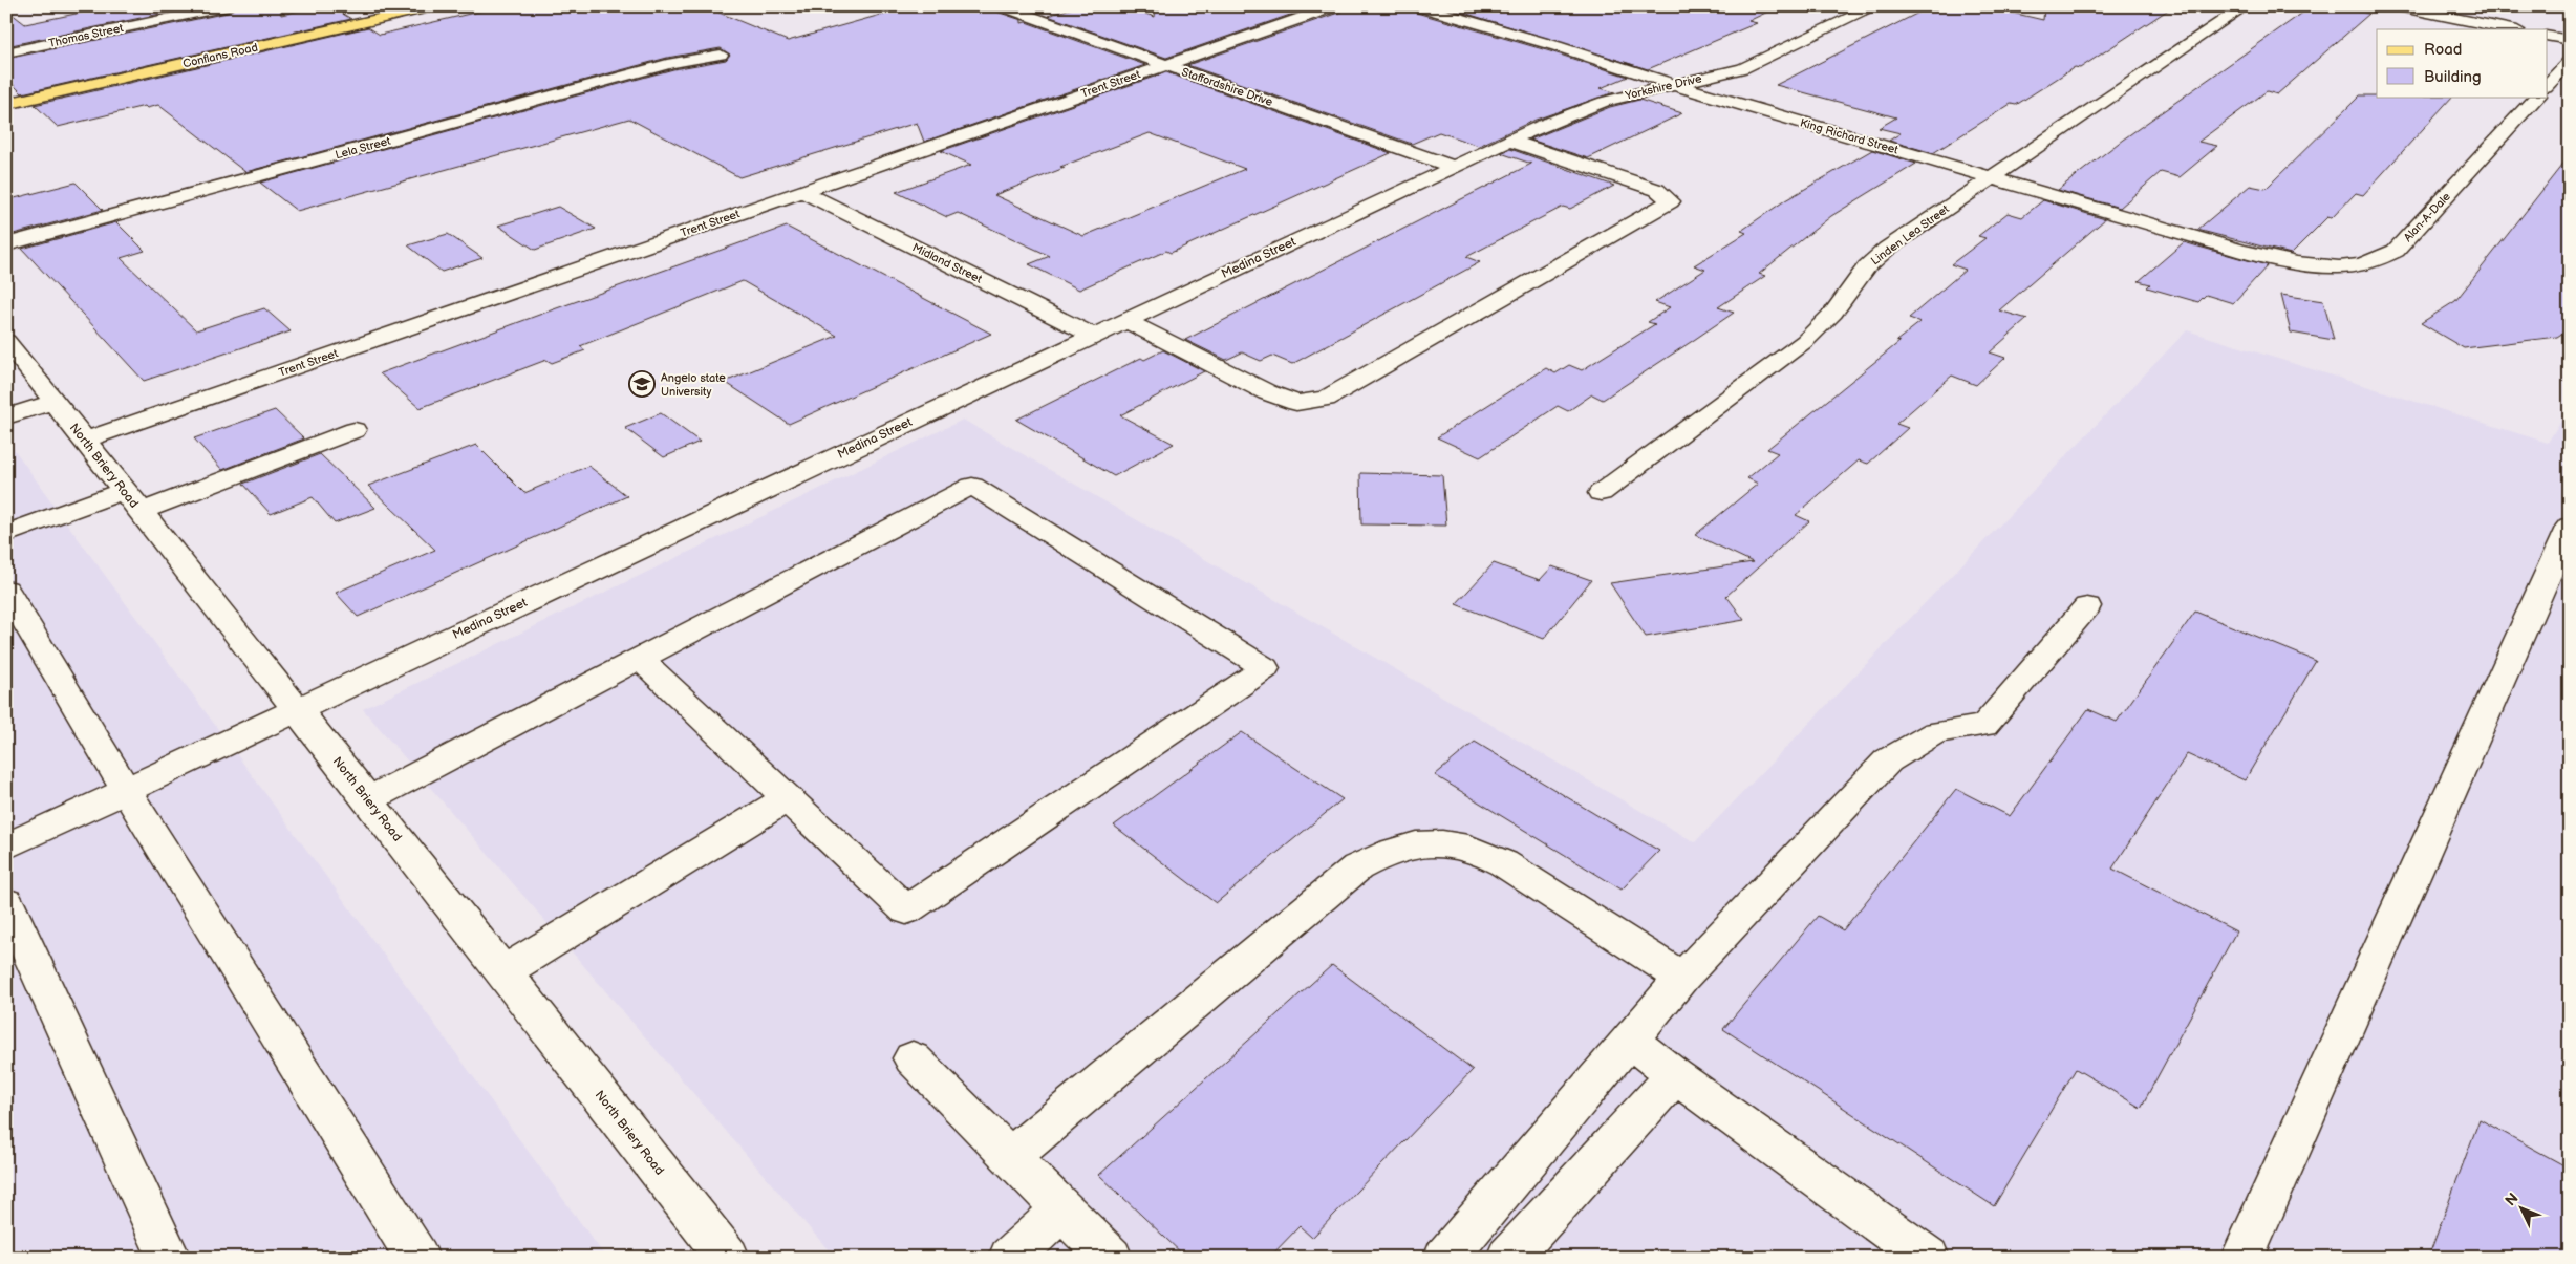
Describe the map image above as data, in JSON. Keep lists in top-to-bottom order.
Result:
{
  "streets": {
    "main road": ["Conflans Road"],
    "street": [
      "Thomas Street",
      "Trent Street",
      "Staffordshire Drive",
      "Yorkshire Drive",
      "King Richard Street",
      "Lela Street",
      "Alan-A-Dale",
      "Linden Lea Street",
      "Medina Street",
      "Midland Street",
      "North Briery Road"
    ]
  },
  "crossings": [
    ["Trent Street", "Staffordshire Drive"],
    ["Trent Street", "Midland Street"],
    ["Trent Street", "North Briery Road"],
    ["Staffordshire Drive", "Yorkshire Drive"],
    ["Staffordshire Drive", "Medina Street"],
    ["Yorkshire Drive", "King Richard Street"],
    ["Yorkshire Drive", "Medina Street"],
    ["King Richard Street", "Alan-A-Dale"],
    ["King Richard Street", "Linden Lea Street"],
    ["Medina Street", "Midland Street"],
    ["Medina Street", "North Briery Road"]
  ],
  "places": {
    "school or university": ["Angelo state University"]
  },
  "legend": ["Road", "Building"],
  "north": "top left"
}
